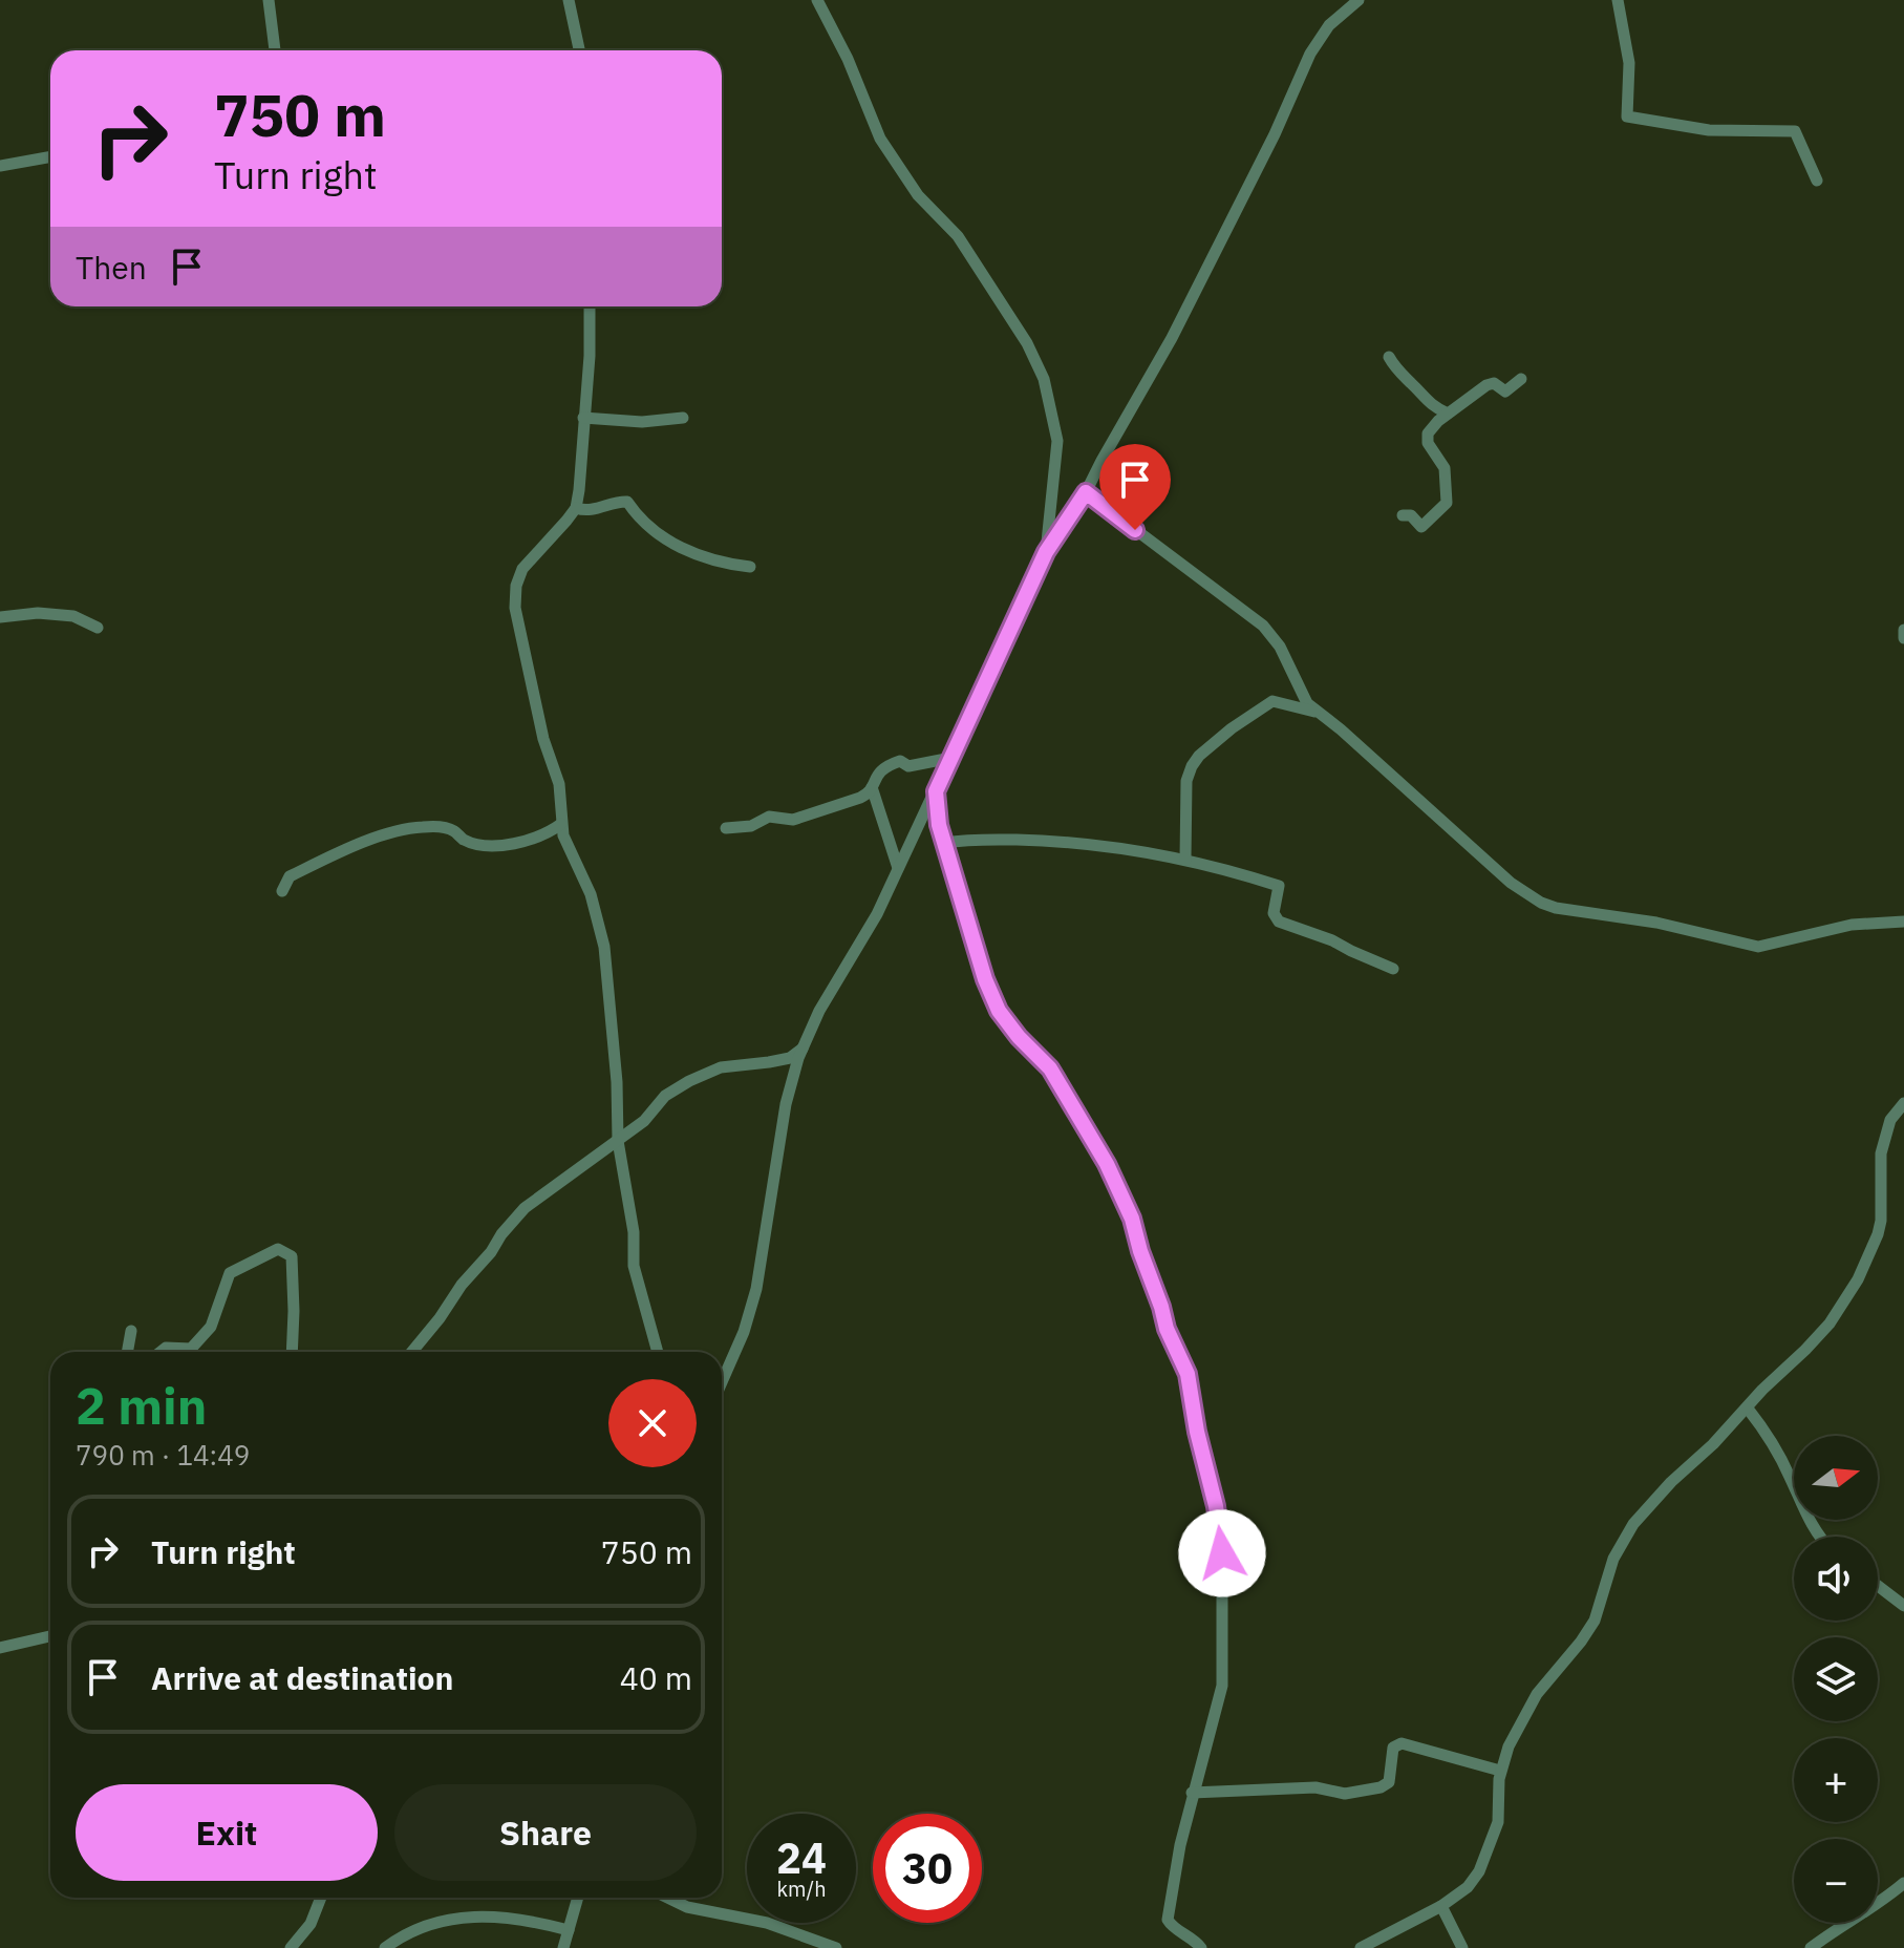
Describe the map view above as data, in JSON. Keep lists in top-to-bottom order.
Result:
{
  "north": "right",
  "page": {
    "turn": ["750 m", "Turn right"],
    "then": "Then",
    "heading": ["2 min", "790 m · 14:49"],
    "map_buttons": ["+", "−"],
    "list": [
      {
        "name": "Turn right",
        "value": "750 m"
      },
      {
        "name": "Arrive at destination",
        "value": "40 m"
      }
    ],
    "buttons": ["Exit", "Share"],
    "speed": "24 km/h",
    "limit": "30"
  }
}
